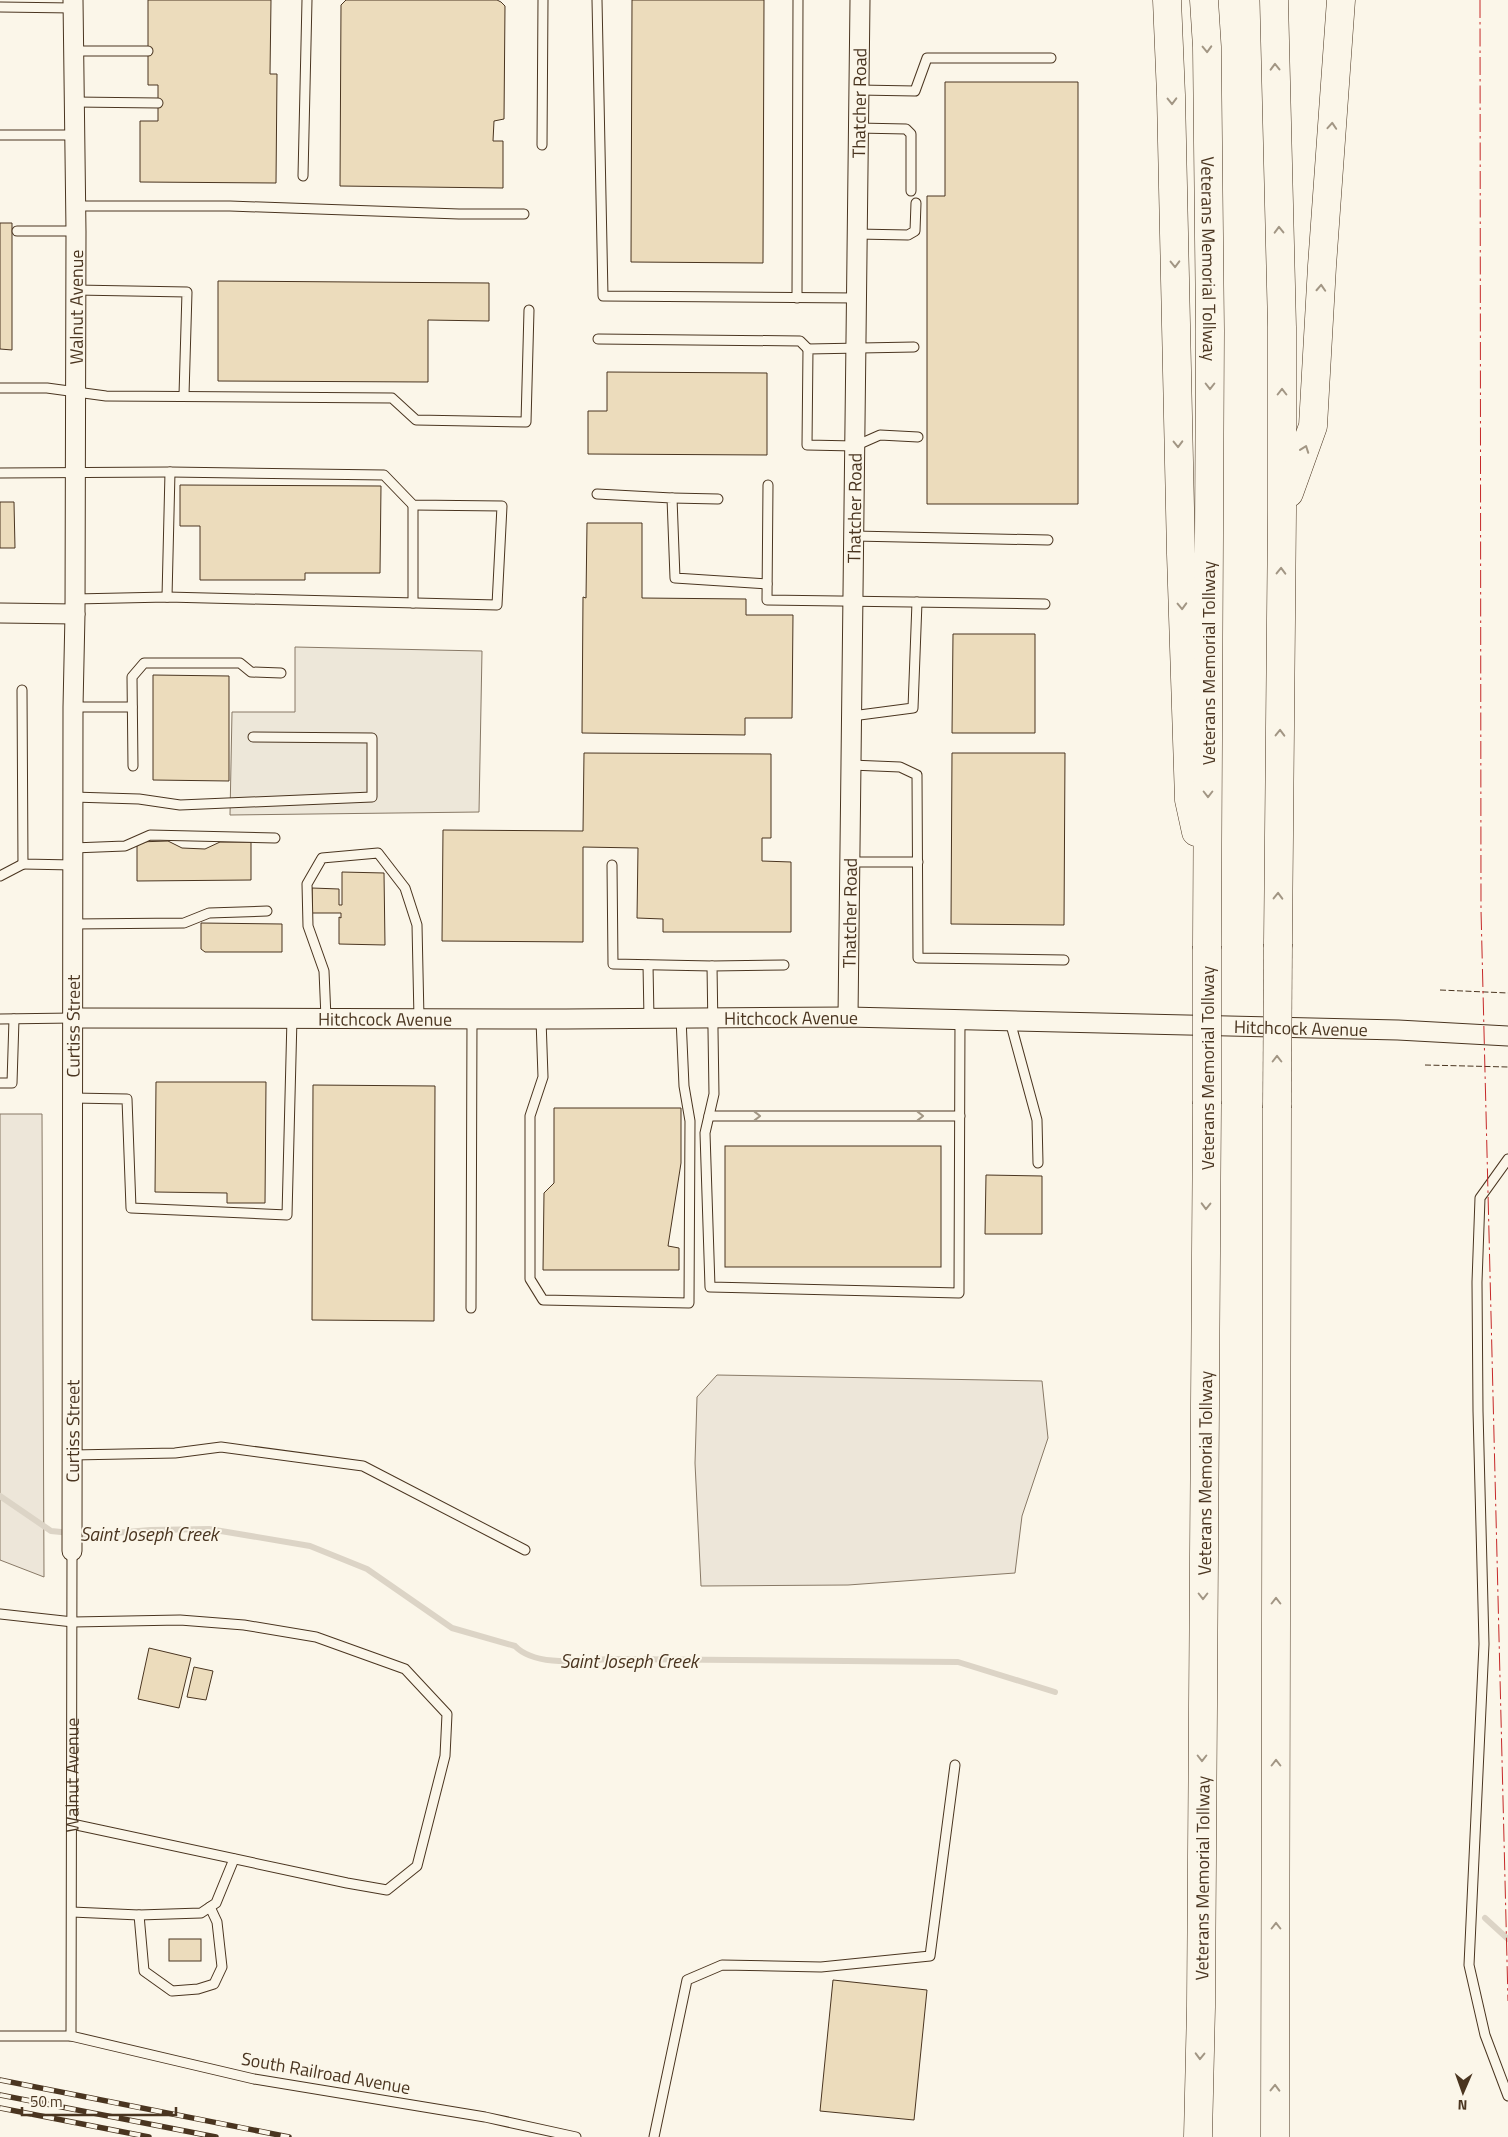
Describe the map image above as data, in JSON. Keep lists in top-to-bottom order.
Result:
{
  "streets": {
    "highway": ["Veterans Memorial Tollway"],
    "street": [
      "Thatcher Road",
      "Walnut Avenue",
      "Hitchcock Avenue",
      "Curtiss Street"
    ],
    "lane": ["South Railroad Avenue"]
  },
  "crossings": [
    ["Thatcher Road", "Hitchcock Avenue"],
    ["Walnut Avenue", "Curtiss Street"],
    ["Walnut Avenue", "South Railroad Avenue"],
    ["Hitchcock Avenue", "Curtiss Street"]
  ],
  "water": ["Saint Joseph Creek"],
  "scale_bar": "50 m",
  "north": "bottom"
}
